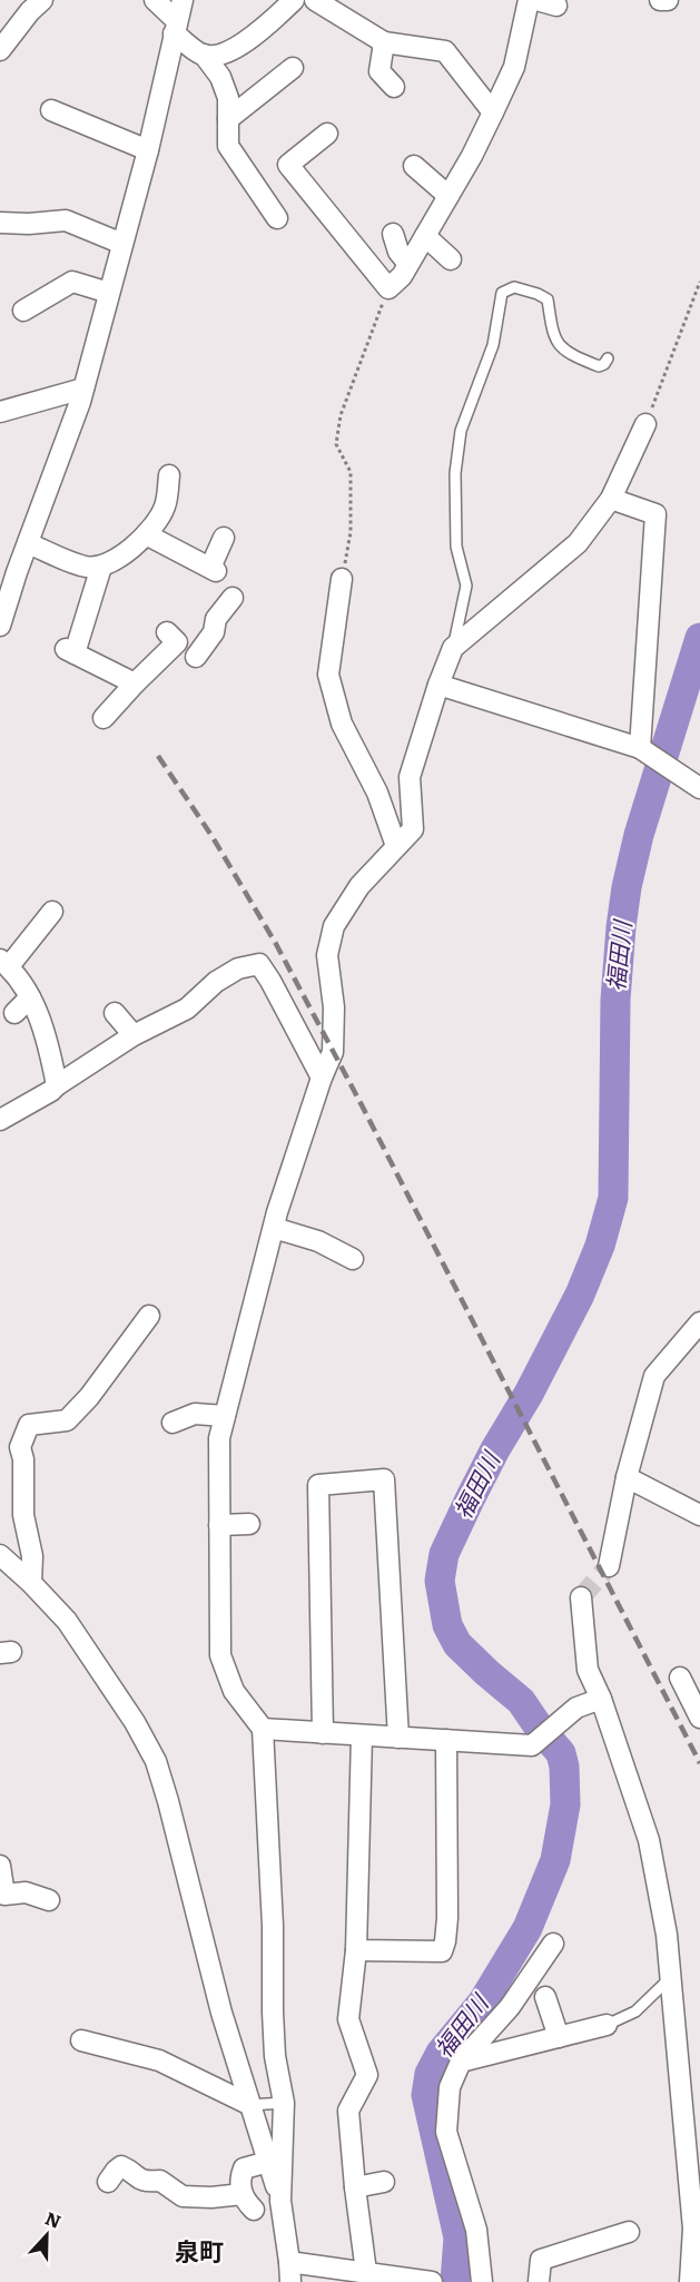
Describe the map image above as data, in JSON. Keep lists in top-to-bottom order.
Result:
{
  "districts": ["泉町"],
  "water": ["福田川"],
  "north": "top"
}
